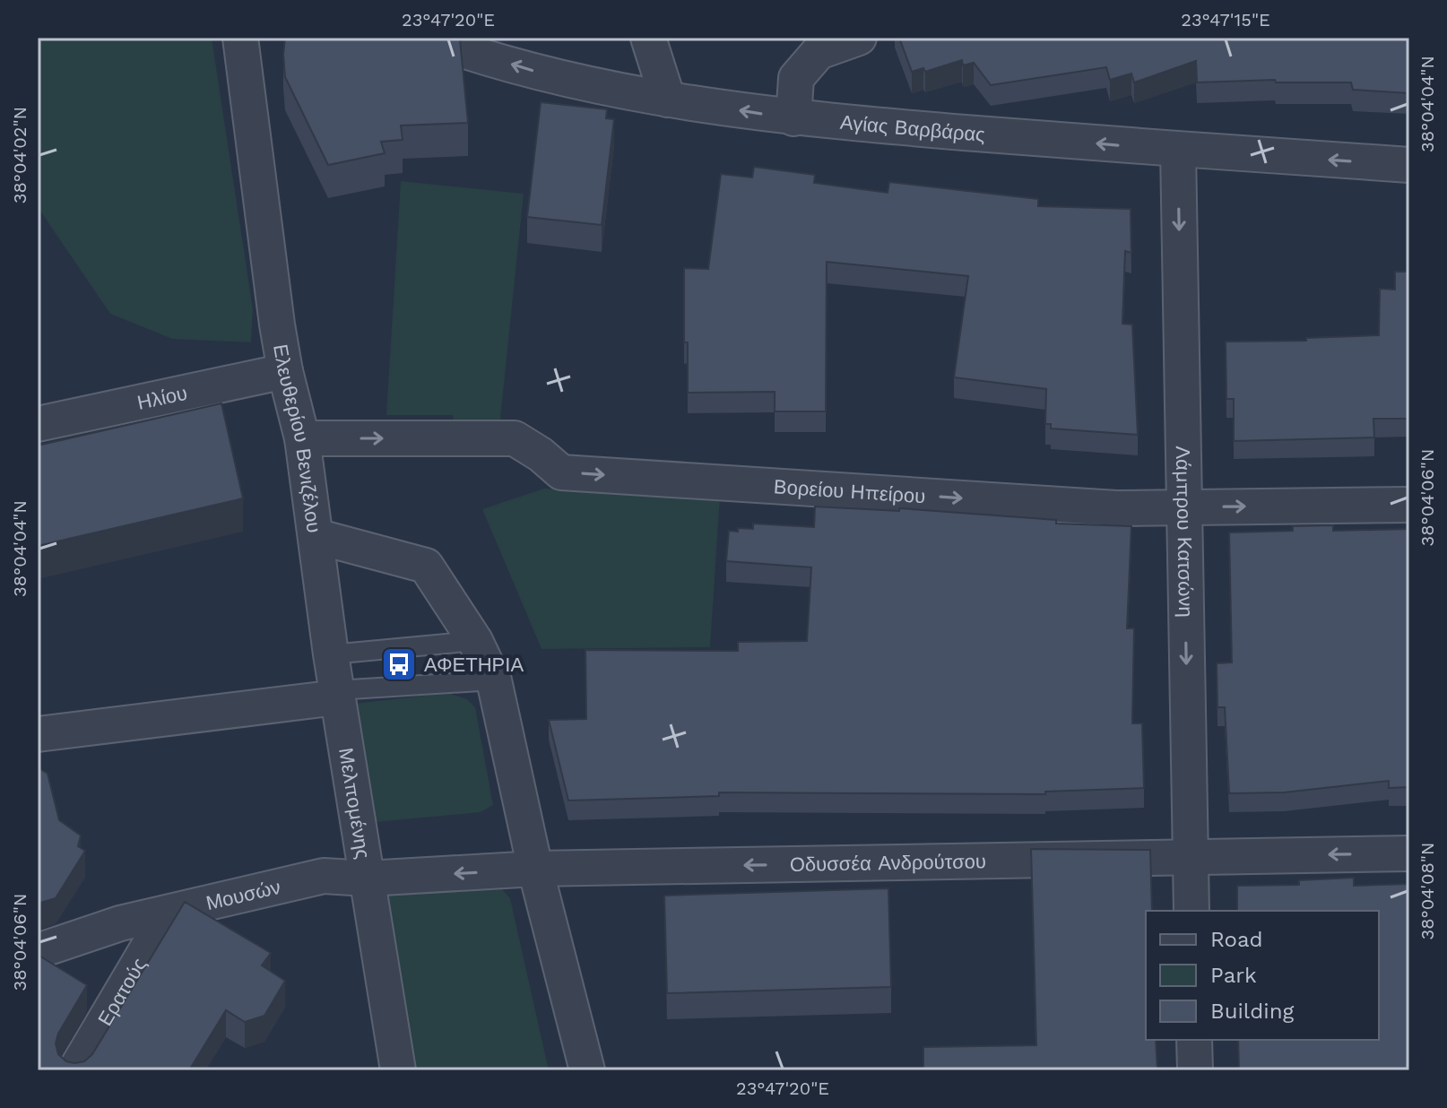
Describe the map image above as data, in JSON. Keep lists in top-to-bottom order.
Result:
{
  "streets": {
    "street": [
      "Αγίας Βαρβάρας",
      "Ηλίου",
      "Ελευθερίου Βενιζέλου",
      "Βορείου Ηπείρου",
      "Λάμπρου Κατσώνη",
      "Μελπομένης",
      "Οδυσσέα Ανδρούτσου",
      "Μουσών",
      "Ερατούς"
    ]
  },
  "crossings": [
    ["Αγίας Βαρβάρας", "Λάμπρου Κατσώνη"],
    ["Ηλίου", "Ελευθερίου Βενιζέλου"],
    ["Ελευθερίου Βενιζέλου", "Βορείου Ηπείρου"],
    ["Ελευθερίου Βενιζέλου", "Μελπομένης"],
    ["Ελευθερίου Βενιζέλου", "Οδυσσέα Ανδρούτσου"],
    ["Βορείου Ηπείρου", "Λάμπρου Κατσώνη"],
    ["Λάμπρου Κατσώνη", "Οδυσσέα Ανδρούτσου"],
    ["Μελπομένης", "Οδυσσέα Ανδρούτσου"],
    ["Μελπομένης", "Μουσών"],
    ["Οδυσσέα Ανδρούτσου", "Μουσών"],
    ["Μουσών", "Ερατούς"]
  ],
  "one_way": [
    "Αγίας Βαρβάρας",
    "Βορείου Ηπείρου",
    "Λάμπρου Κατσώνη",
    "Οδυσσέα Ανδρούτσου"
  ],
  "places": {
    "bus stop": ["ΑΦΕΤΗΡΙΑ"]
  },
  "legend": ["Road", "Park", "Building"],
  "coordinates": [
    "23°47'20\"E",
    "23°47'15\"E",
    "38°04'04\"N",
    "38°04'02\"N",
    "38°04'06\"N",
    "38°04'08\"N"
  ]
}
